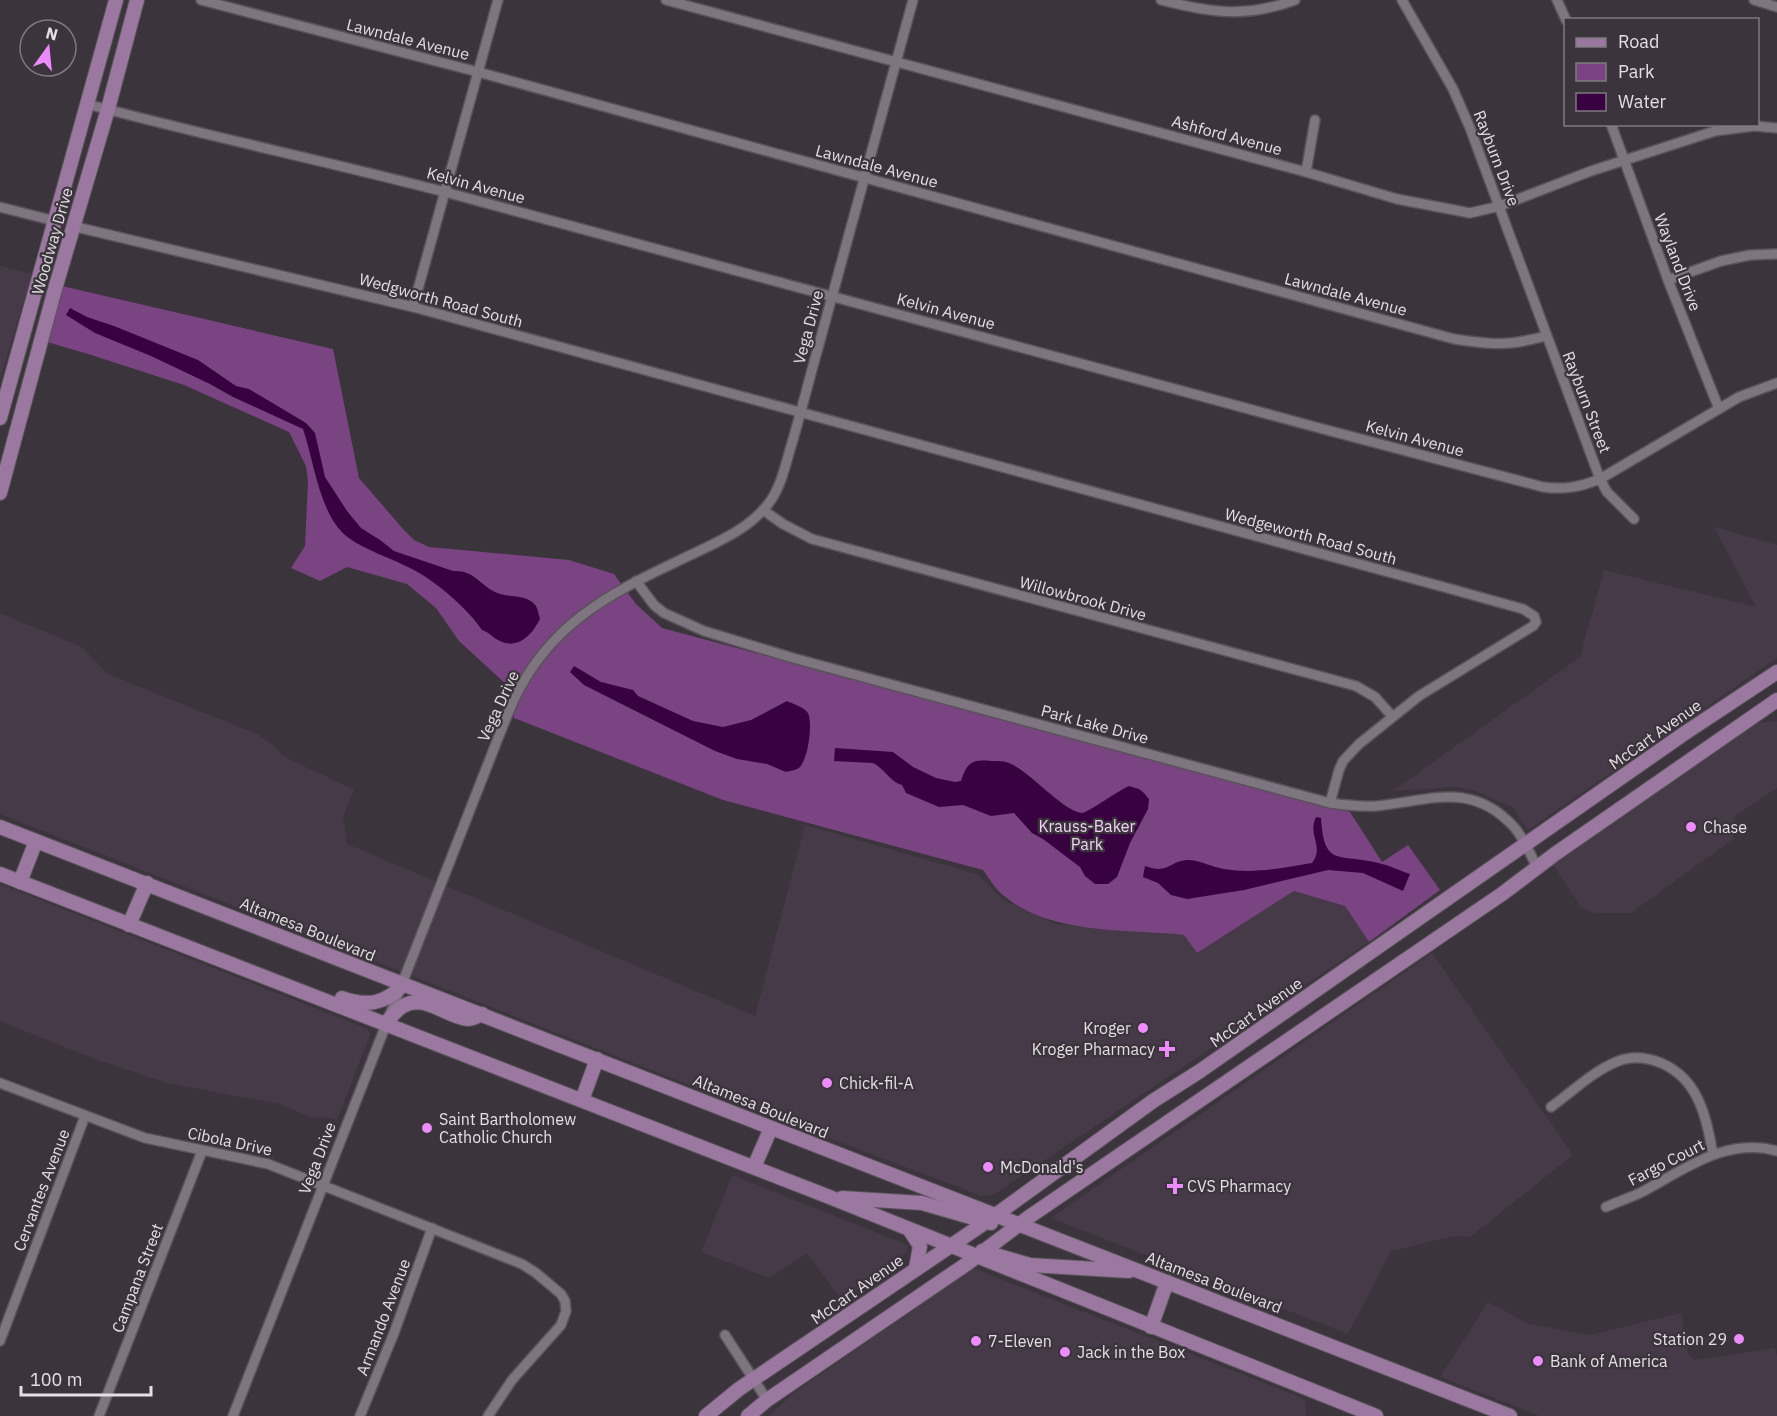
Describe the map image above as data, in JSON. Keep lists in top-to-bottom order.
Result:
{
  "streets": {
    "main road": ["Woodway Drive", "McCart Avenue", "Altamesa Boulevard"],
    "street": [
      "Lawndale Avenue",
      "Ashford Avenue",
      "Rayburn Drive",
      "Kelvin Avenue",
      "Wayland Drive",
      "Wedgworth Road South",
      "Vega Drive",
      "Rayburn Street",
      "Wedgeworth Road South",
      "Willowbrook Drive",
      "Park Lake Drive",
      "Cibola Drive",
      "Fargo Court",
      "Cervantes Avenue",
      "Campana Street",
      "Armando Avenue"
    ]
  },
  "crossings": [
    ["Lawndale Avenue", "Rayburn Drive"],
    ["Lawndale Avenue", "Vega Drive"],
    ["Lawndale Avenue", "Rayburn Street"],
    ["Ashford Avenue", "Rayburn Drive"],
    ["Ashford Avenue", "Wayland Drive"],
    ["Ashford Avenue", "Vega Drive"],
    ["Rayburn Drive", "Rayburn Street"],
    ["Kelvin Avenue", "Woodway Drive"],
    ["Kelvin Avenue", "Wayland Drive"],
    ["Kelvin Avenue", "Vega Drive"],
    ["Kelvin Avenue", "Rayburn Street"],
    ["Woodway Drive", "Wedgworth Road South"],
    ["Wedgworth Road South", "Vega Drive"],
    ["Wedgworth Road South", "Wedgeworth Road South"],
    ["Vega Drive", "Wedgeworth Road South"],
    ["Vega Drive", "Willowbrook Drive"],
    ["Vega Drive", "Park Lake Drive"],
    ["Vega Drive", "Altamesa Boulevard"],
    ["Vega Drive", "Cibola Drive"],
    ["Wedgeworth Road South", "Willowbrook Drive"],
    ["Wedgeworth Road South", "Park Lake Drive"],
    ["Park Lake Drive", "McCart Avenue"],
    ["McCart Avenue", "Altamesa Boulevard"],
    ["Cibola Drive", "Cervantes Avenue"],
    ["Cibola Drive", "Campana Street"],
    ["Cibola Drive", "Armando Avenue"]
  ],
  "parks": ["Krauss-Baker Park"],
  "places": {
    "other": [
      "Chase",
      "Kroger",
      "Chick-fil-A",
      "Saint Bartholomew Catholic Church",
      "McDonald's",
      "Station 29",
      "7-Eleven",
      "Jack in the Box",
      "Bank of America"
    ],
    "health": ["Kroger Pharmacy", "CVS Pharmacy"]
  },
  "legend": ["Road", "Park", "Water"],
  "scale_bar": "100 m",
  "north": "top"
}
